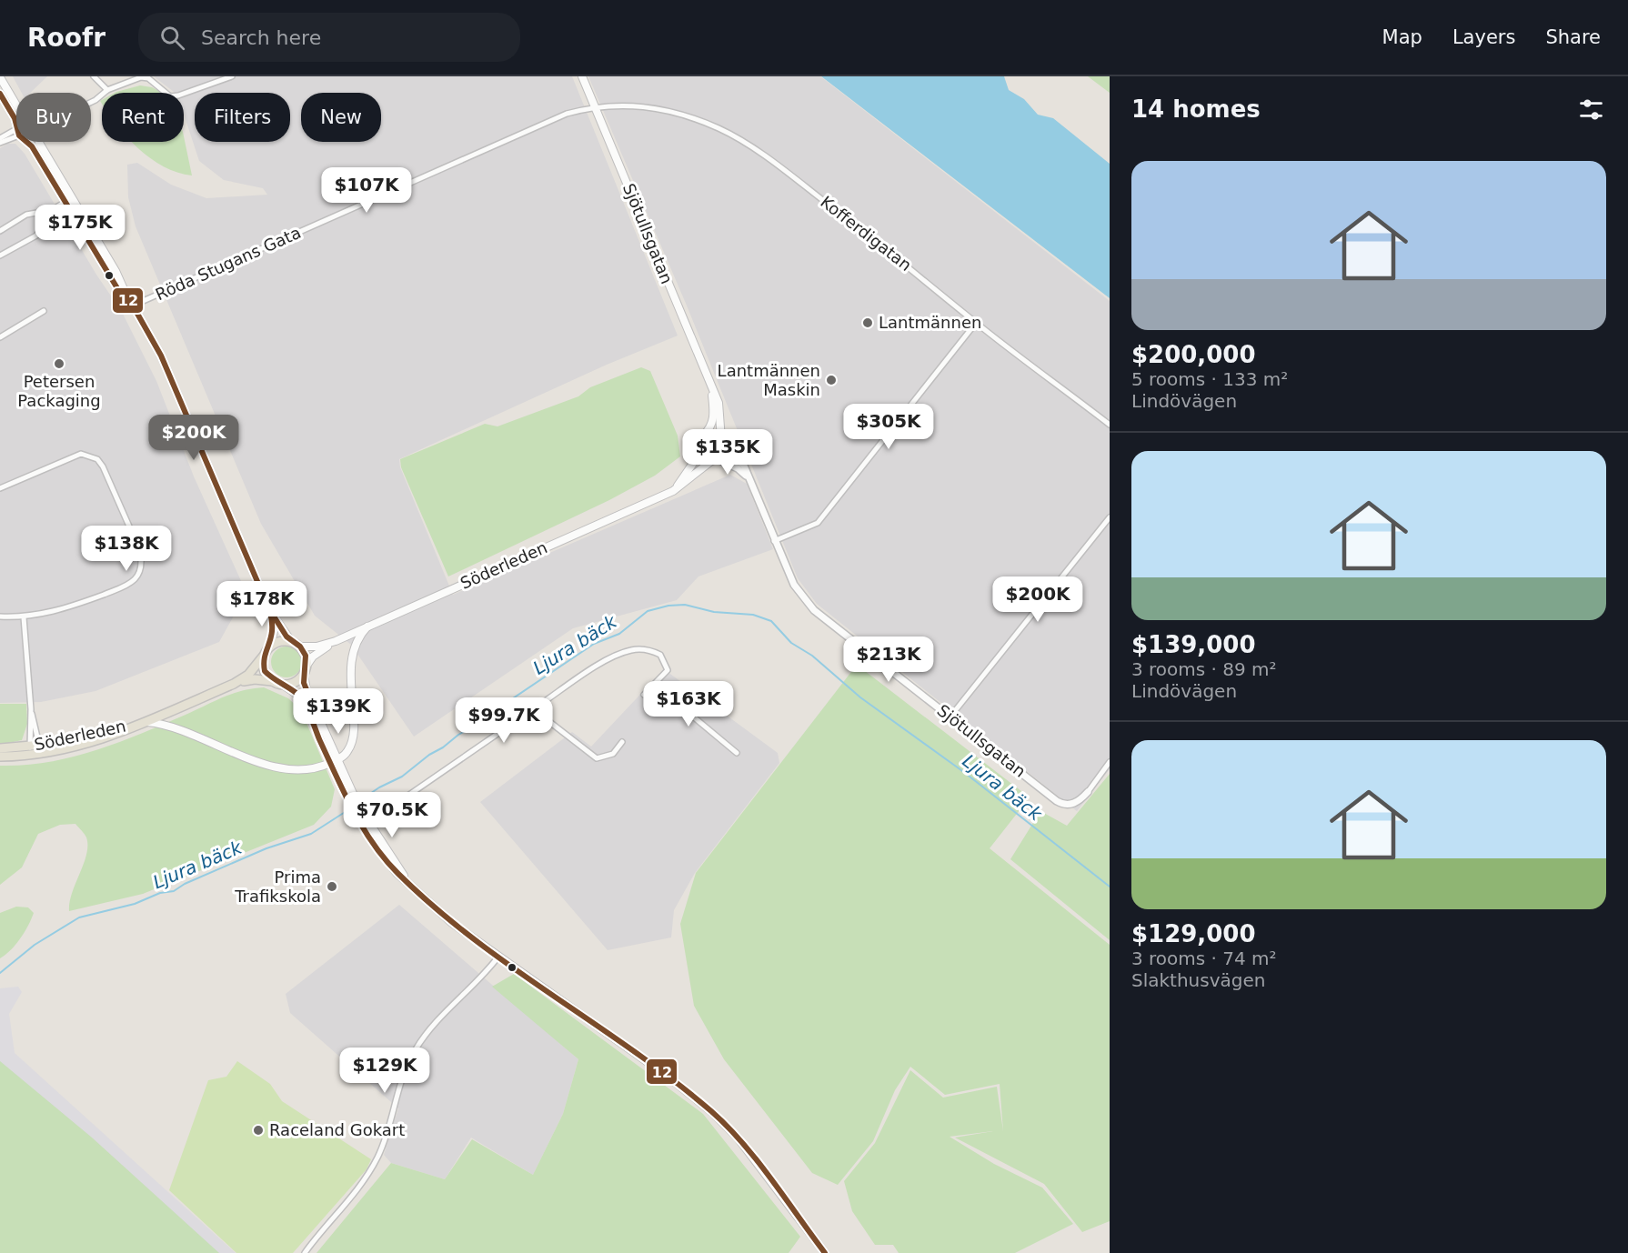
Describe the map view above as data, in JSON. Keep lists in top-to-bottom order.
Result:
{
  "streets": {
    "main road": ["Sjötullsgatan", "Söderleden"],
    "street": ["Kofferdigatan", "Röda Stugans Gata"]
  },
  "crossings": [
    ["Sjötullsgatan", "Kofferdigatan"],
    ["Sjötullsgatan", "Röda Stugans Gata"],
    ["Sjötullsgatan", "Söderleden"],
    ["Kofferdigatan", "Röda Stugans Gata"]
  ],
  "water": ["Ljura bäck"],
  "places": [
    "Lantmännen",
    "Petersen Packaging",
    "Lantmännen Maskin",
    "Prima Trafikskola",
    "Raceland Gokart"
  ],
  "lines": ["transit line 12"],
  "page": {
    "header": "Roofr",
    "search": "Search here",
    "nav": ["Map", "Layers", "Share"],
    "heading": "14 homes",
    "chip": [
      "Buy",
      "Rent",
      "Filters",
      "New"
    ],
    "list": [
      {
        "name": "$200,000",
        "note": "5 rooms · 133 m² · Lindövägen"
      },
      {
        "name": "$139,000",
        "note": "3 rooms · 89 m² · Lindövägen"
      },
      {
        "name": "$129,000",
        "note": "3 rooms · 74 m² · Slakthusvägen"
      }
    ],
    "price": [
      "$107K",
      "$175K",
      "$305K",
      "$200K",
      "$135K",
      "$138K",
      "$200K",
      "$178K",
      "$213K",
      "$163K",
      "$139K",
      "$99.7K",
      "$70.5K",
      "$129K"
    ]
  }
}
